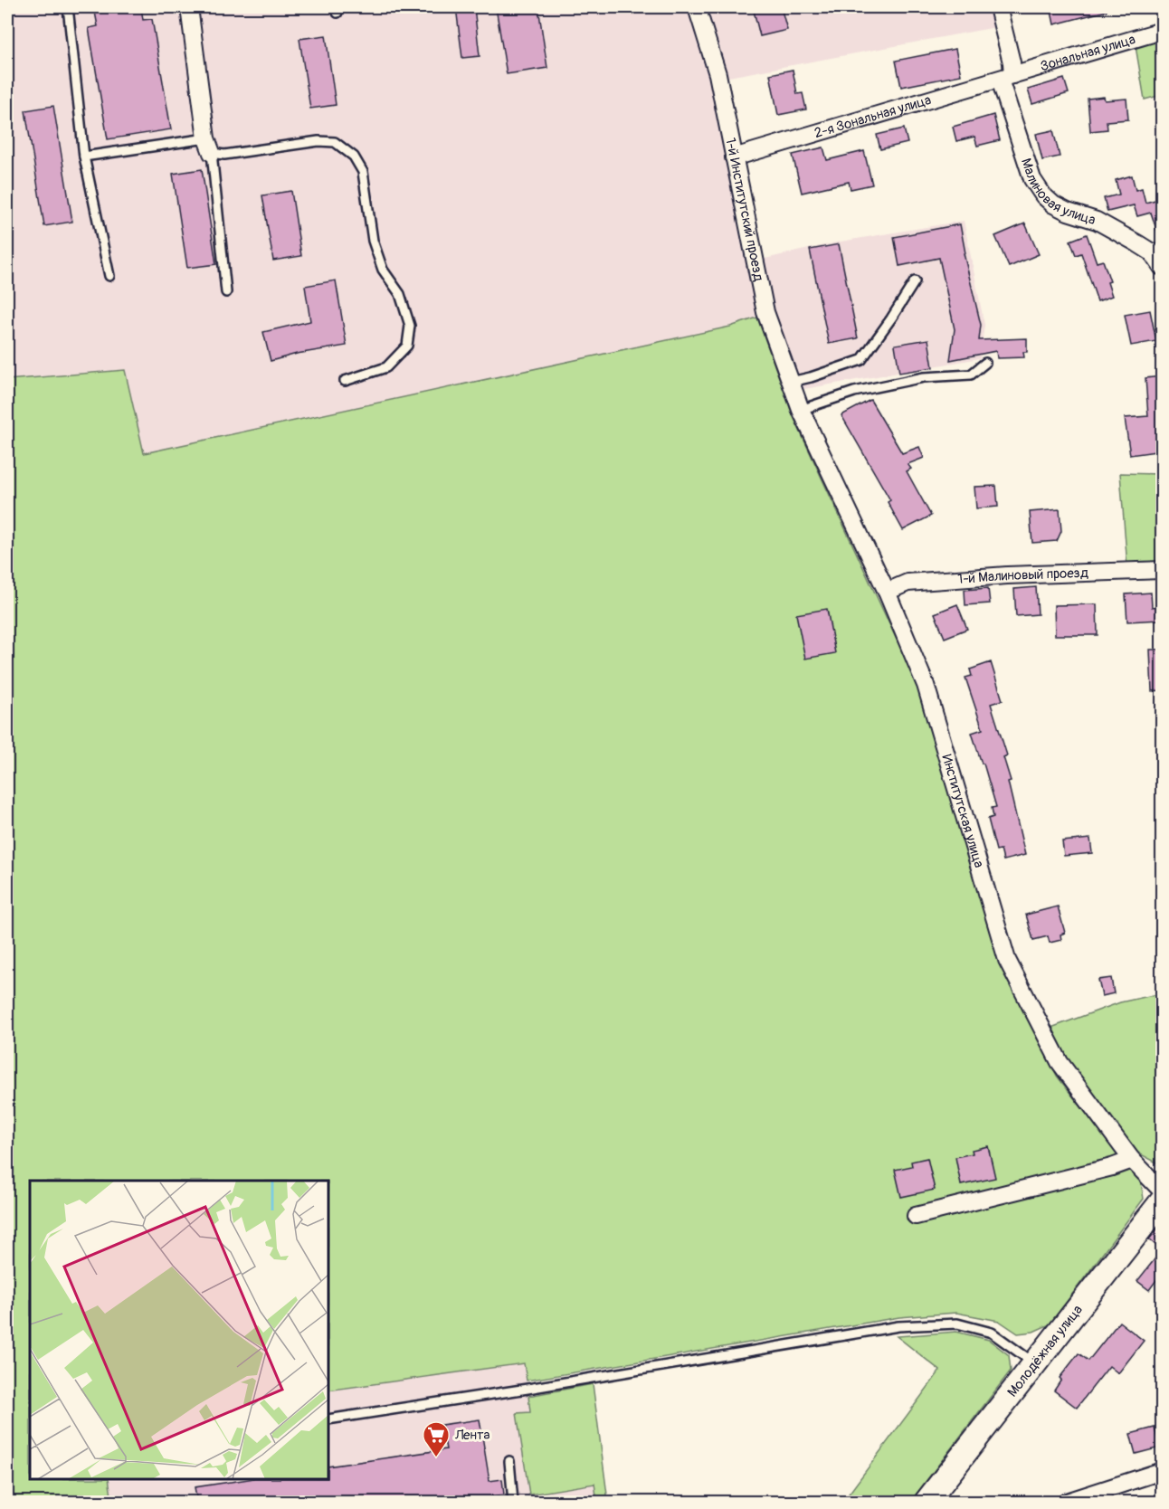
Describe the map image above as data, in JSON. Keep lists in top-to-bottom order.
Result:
{
  "streets": {
    "street": [
      "Зональная улица",
      "2-я Зональная улица",
      "Малиновая улица",
      "1-й Институтский проезд",
      "1-й Малиновый проезд",
      "Институтская улица",
      "Молодёжная улица"
    ]
  },
  "crossings": [
    ["Зональная улица", "2-я Зональная улица"],
    ["Зональная улица", "Малиновая улица"],
    ["2-я Зональная улица", "Малиновая улица"],
    ["2-я Зональная улица", "1-й Институтский проезд"],
    ["1-й Институтский проезд", "Институтская улица"],
    ["1-й Малиновый проезд", "Институтская улица"]
  ],
  "places": {
    "supermarket": ["Лента"]
  }
}
